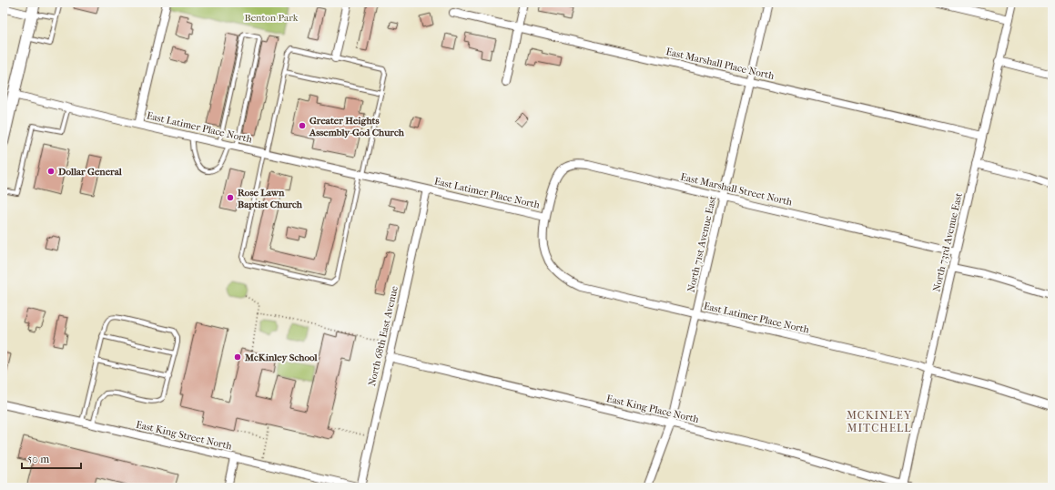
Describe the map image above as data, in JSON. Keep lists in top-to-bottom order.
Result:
{
  "streets": {
    "street": [
      "East Marshall Place North",
      "East Latimer Place North",
      "East Marshall Street North",
      "North 73rd Avenue East",
      "North 71st Avenue East",
      "North 68th East Avenue",
      "East King Place North",
      "East King Street North"
    ]
  },
  "crossings": [
    ["East Marshall Place North", "North 73rd Avenue East"],
    ["East Marshall Place North", "North 71st Avenue East"],
    ["East Latimer Place North", "East Marshall Street North"],
    ["East Latimer Place North", "North 73rd Avenue East"],
    ["East Latimer Place North", "North 71st Avenue East"],
    ["East Latimer Place North", "North 68th East Avenue"],
    ["East Marshall Street North", "North 73rd Avenue East"],
    ["East Marshall Street North", "North 71st Avenue East"],
    ["North 73rd Avenue East", "East King Place North"],
    ["North 71st Avenue East", "East King Place North"],
    ["North 68th East Avenue", "East King Place North"],
    ["North 68th East Avenue", "East King Street North"]
  ],
  "districts": ["MCKINLEY MITCHELL"],
  "parks": ["Benton Park"],
  "places": [
    "Greater Heights Assembly-God Church",
    "Dollar General",
    "Rose Lawn Baptist Church",
    "McKinley School"
  ],
  "scale_bar": "50 m"
}
